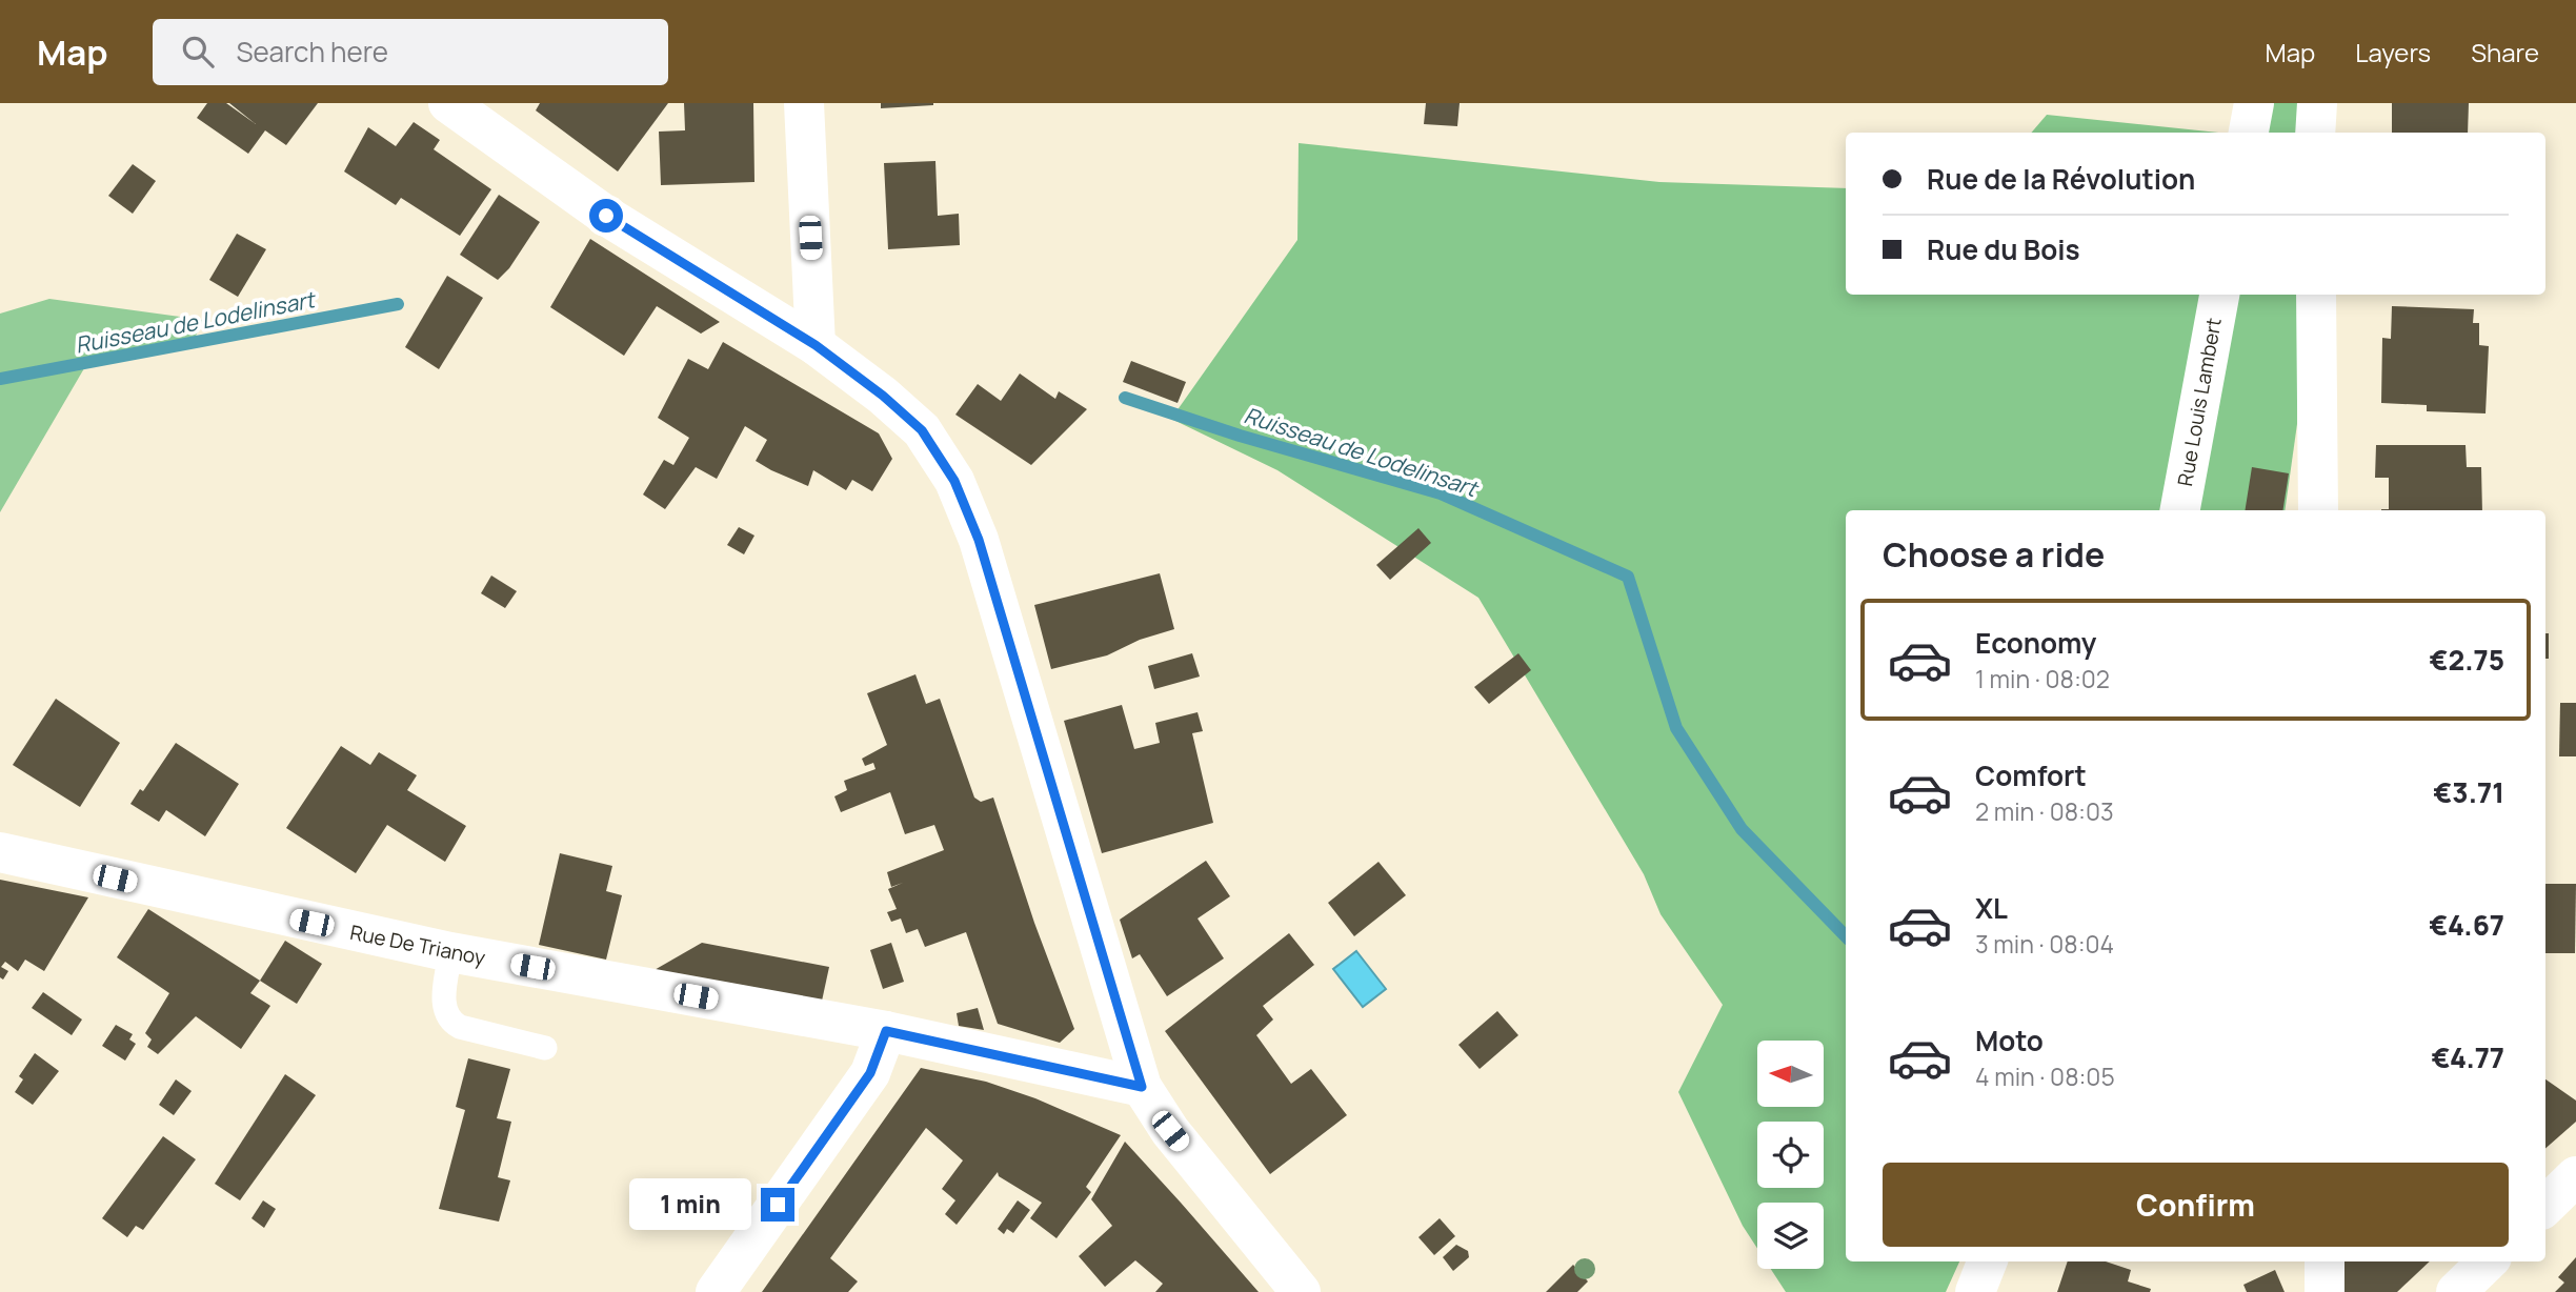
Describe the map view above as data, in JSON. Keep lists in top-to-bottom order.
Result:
{
  "streets": {
    "street": ["Rue Louis Lambert", "Rue De Trianoy"]
  },
  "water": ["Ruisseau de Lodelinsart"],
  "north": "left",
  "page": {
    "header": "Map",
    "search": "Search here",
    "nav": ["Map", "Layers", "Share"],
    "banner": ["Rue de la Révolution", "Rue du Bois"],
    "heading": "Choose a ride",
    "list": [
      {
        "name": "Economy",
        "note": "1 min · 08:02",
        "value": "€2.75"
      },
      {
        "name": "Comfort",
        "note": "2 min · 08:03",
        "value": "€3.71"
      },
      {
        "name": "XL",
        "note": "3 min · 08:04",
        "value": "€4.67"
      },
      {
        "name": "Moto",
        "note": "4 min · 08:05",
        "value": "€4.77"
      }
    ],
    "buttons": "Confirm",
    "bubble": "1 min"
  }
}
